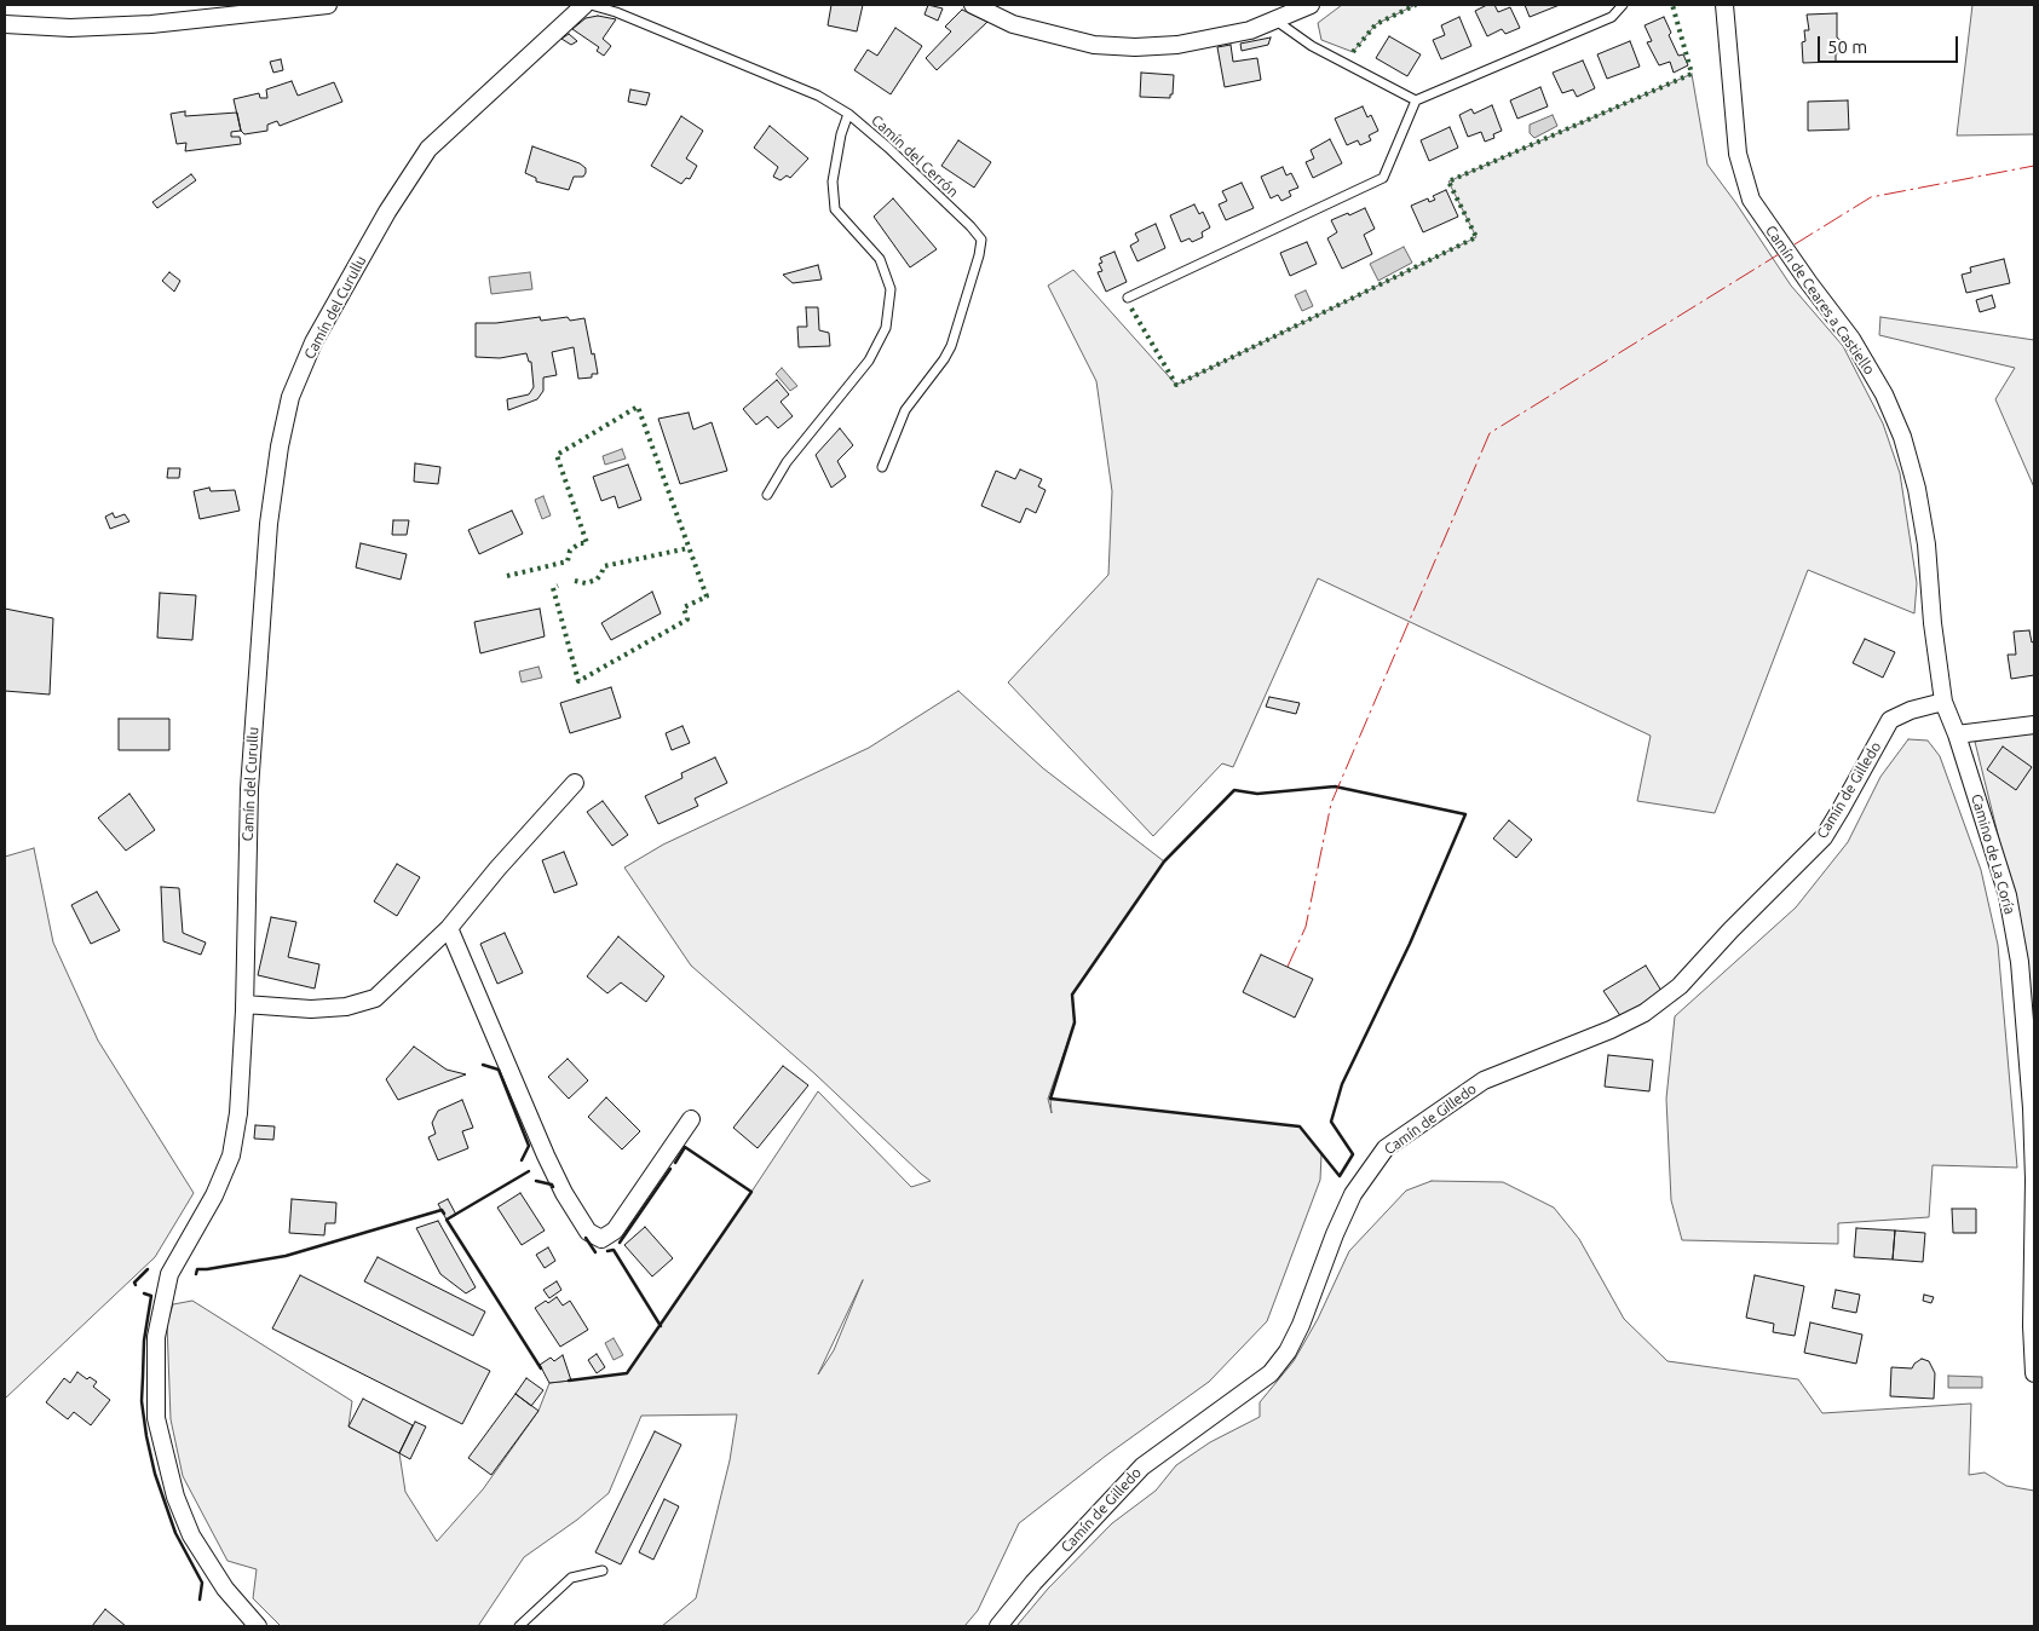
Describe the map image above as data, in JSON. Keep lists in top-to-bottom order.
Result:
{
  "streets": {
    "street": [
      "Camín de Ceares a Castiello",
      "Camín del Curullu",
      "Camín de Gilledo",
      "Camino de La Coría"
    ],
    "lane": ["Camín del Cerrón"]
  },
  "crossings": [
    ["Camín del Cerrón", "Camín del Curullu"],
    ["Camín de Ceares a Castiello", "Camín de Gilledo"],
    ["Camín de Ceares a Castiello", "Camino de La Coría"],
    ["Camín de Gilledo", "Camino de La Coría"]
  ],
  "scale_bar": "50 m"
}
